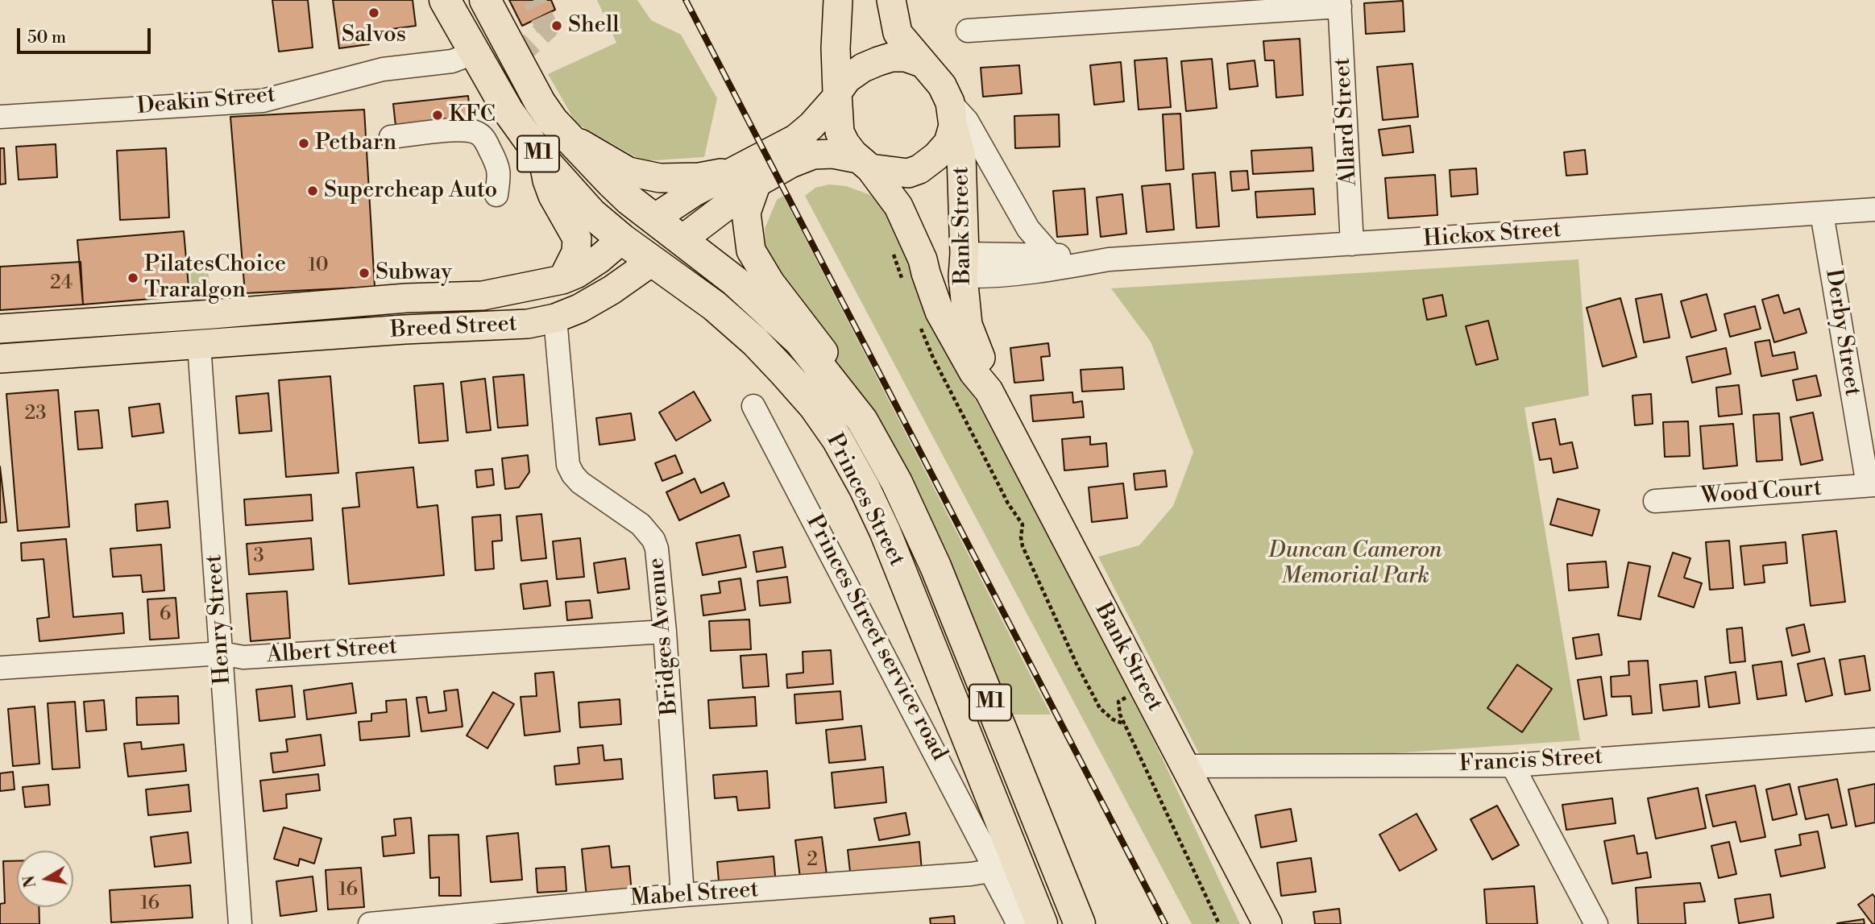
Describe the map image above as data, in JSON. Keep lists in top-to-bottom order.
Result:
{
  "streets": {
    "highway": ["M1", "Breed Street", "Princes Street"],
    "main road": ["Bank Street", "Hickox Street", "Henry Street"],
    "street": [
      "Deakin Street",
      "Allard Street",
      "Derby Street",
      "Wood Court",
      "Bridges Avenue",
      "Princes Street service road",
      "Albert Street",
      "Francis Street",
      "Mabel Street"
    ]
  },
  "crossings": [
    ["Deakin Street", "Princes Street"],
    ["Allard Street", "Hickox Street"],
    ["Bank Street", "Hickox Street"],
    ["Bank Street", "Breed Street"],
    ["Bank Street", "Francis Street"],
    ["Hickox Street", "Derby Street"],
    ["Breed Street", "Princes Street"],
    ["Breed Street", "Henry Street"],
    ["Breed Street", "Bridges Avenue"],
    ["Derby Street", "Wood Court"],
    ["Princes Street", "Princes Street service road"],
    ["Princes Street", "Mabel Street"],
    ["Henry Street", "Albert Street"],
    ["Bridges Avenue", "Albert Street"],
    ["Bridges Avenue", "Mabel Street"],
    ["Princes Street service road", "Mabel Street"]
  ],
  "parks": ["Duncan Cameron Memorial Park"],
  "places": [
    "Salvos",
    "Shell",
    "KFC",
    "Petbarn",
    "Supercheap Auto",
    "Subway",
    "PilatesChoice Traralgon"
  ],
  "house_numbers": [
    "10",
    "24",
    "23",
    "3",
    "6",
    "2",
    "16",
    "16"
  ],
  "scale_bar": "50 m",
  "north": "left"
}
